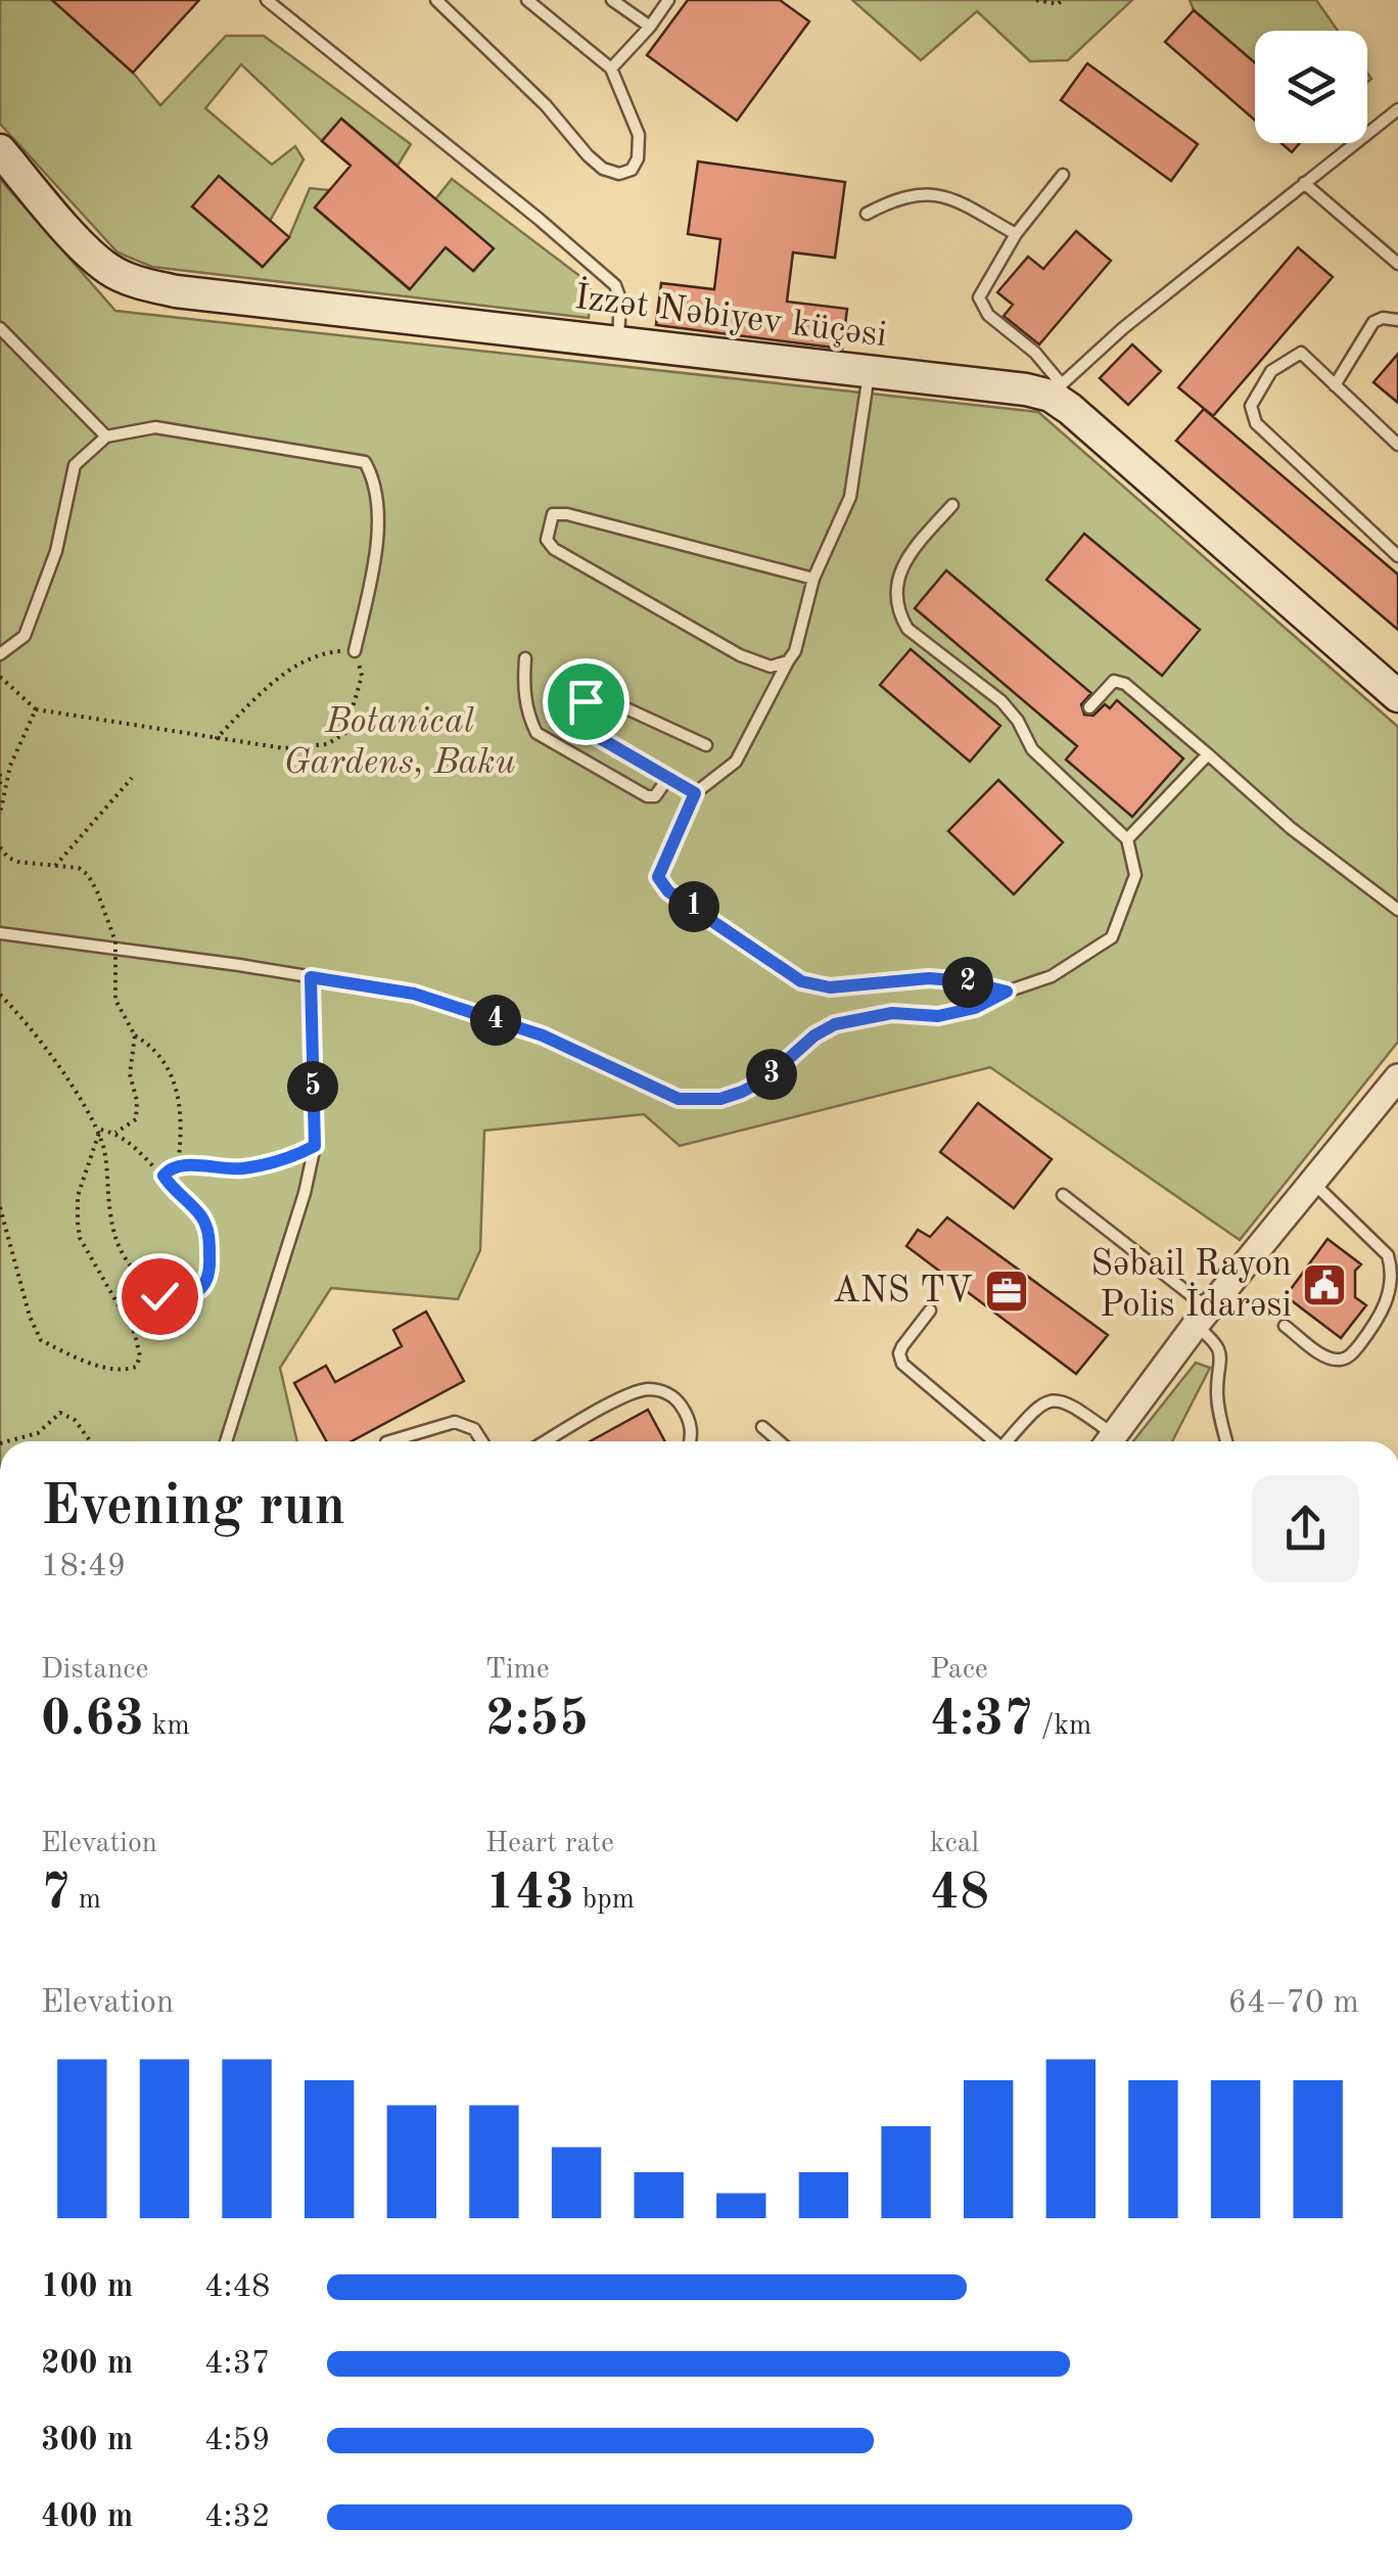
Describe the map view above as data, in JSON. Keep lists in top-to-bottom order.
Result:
{
  "streets": {
    "main road": ["İzzət Nəbiyev küçəsi"]
  },
  "parks": ["Botanical Gardens, Baku"],
  "places": {
    "public building": ["Səbail Rayon Polis İdarəsi"],
    "office": ["ANS TV"]
  },
  "page": {
    "pins": [
      "1",
      "2",
      "4",
      "3",
      "5"
    ],
    "heading": ["Evening run", "18:49"],
    "stats": [
      ["Distance", "0.63 km"],
      ["Time", "2:55"],
      ["Pace", "4:37 /km"],
      ["Elevation", "7 m"],
      ["Heart rate", "143 bpm"],
      ["kcal", "48"]
    ],
    "chart": ["Elevation", "64–70 m"],
    "list": [
      {
        "name": "100 m",
        "note": "4:48"
      },
      {
        "name": "200 m",
        "note": "4:37"
      },
      {
        "name": "300 m",
        "note": "4:59"
      },
      {
        "name": "400 m",
        "note": "4:32"
      }
    ]
  }
}
